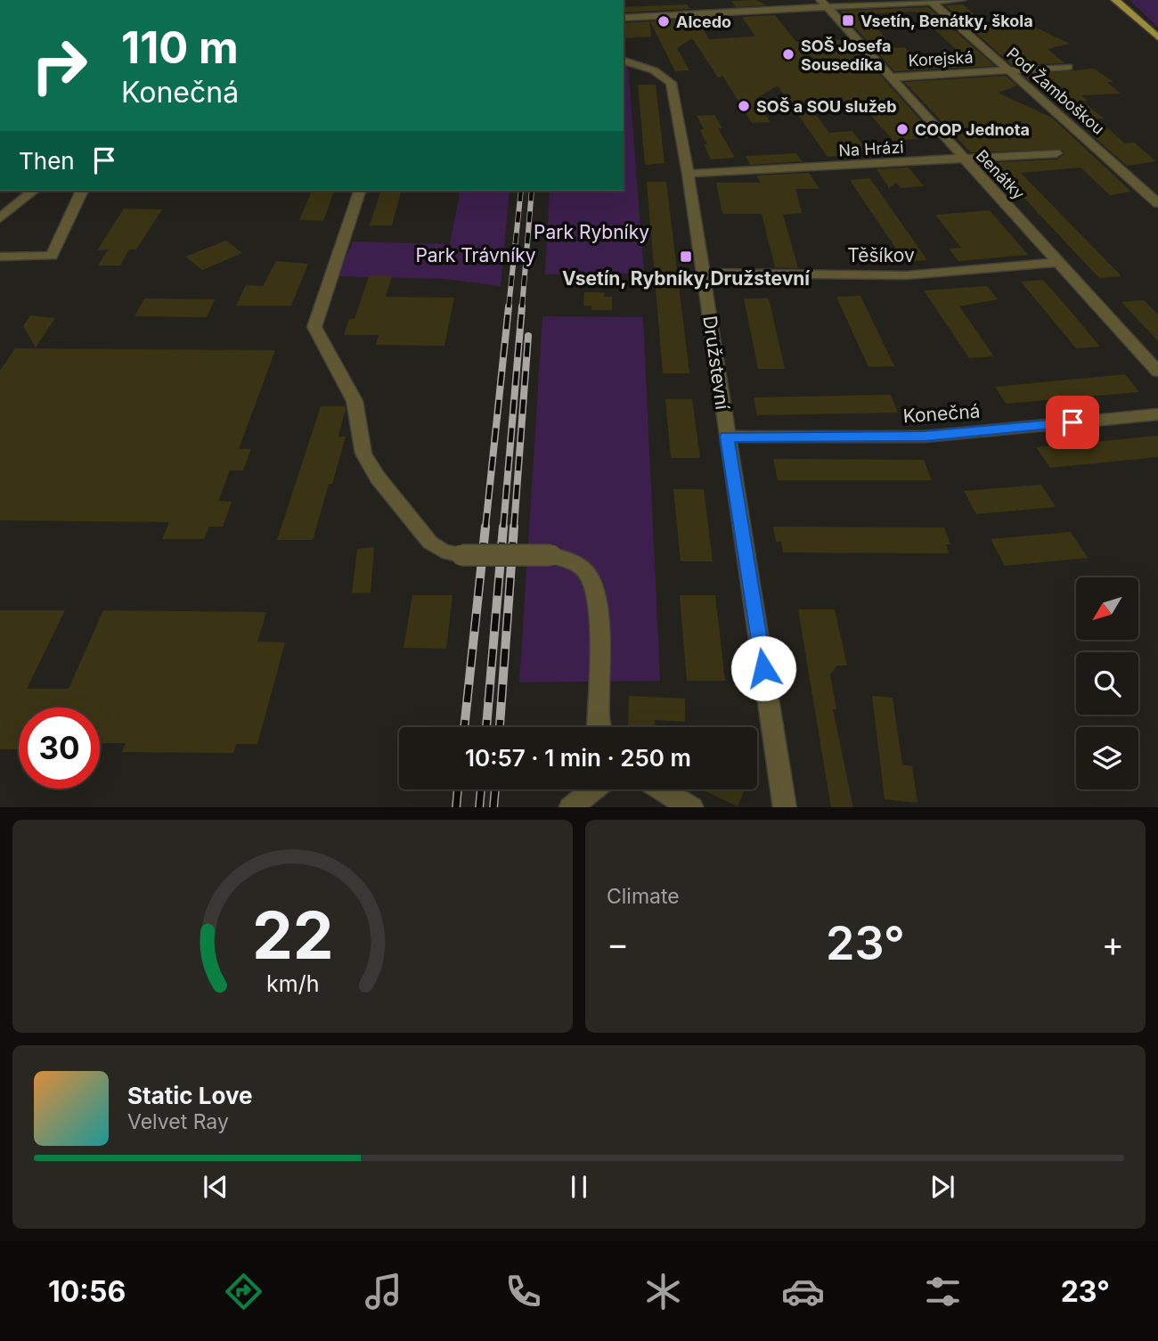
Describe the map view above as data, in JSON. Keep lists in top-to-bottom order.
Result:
{
  "streets": {
    "street": [
      "Korejská",
      "Pod Žamboškou",
      "Na Hrázi",
      "Benátky",
      "Těšíkov",
      "Družstevní",
      "Konečná"
    ]
  },
  "crossings": [
    ["Korejská", "Pod Žamboškou"],
    ["Korejská", "Benátky"],
    ["Na Hrázi", "Benátky"],
    ["Na Hrázi", "Družstevní"],
    ["Benátky", "Těšíkov"],
    ["Těšíkov", "Družstevní"],
    ["Družstevní", "Konečná"]
  ],
  "parks": ["Park Rybníky", "Park Trávníky"],
  "places": {
    "transit": ["Vsetín, Benátky, škola", "Vsetín, Rybníky,Družstevní"],
    "other": [
      "Alcedo",
      "SOŠ Josefa Sousedíka",
      "SOŠ a SOU služeb",
      "COOP Jednota"
    ]
  },
  "north": "bottom left",
  "page": {
    "turn": ["110 m", "Konečná"],
    "then": "Then",
    "limit": "30",
    "trip": "10:57 · 1 min · 250 m",
    "tile": "Climate",
    "heat": ["−", "23°", "+"],
    "song": ["Static Love", "Velvet Ray"],
    "tabs": ["10:56", "23°"],
    "gauge": ["22", "km/h"]
  }
}
